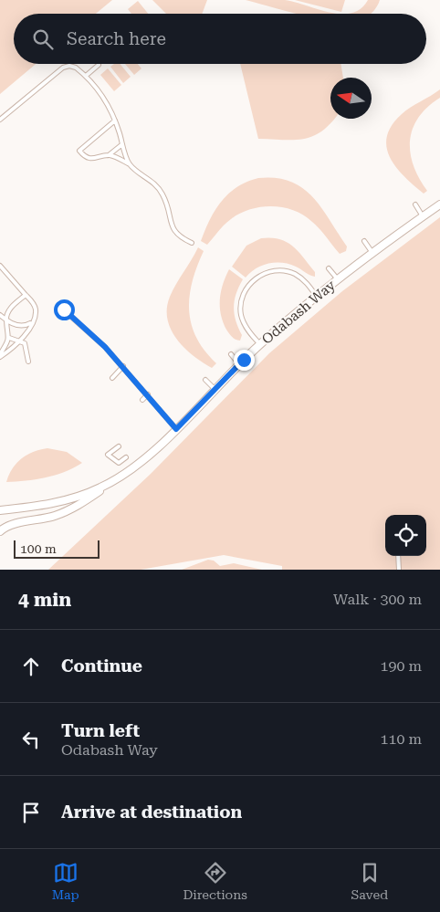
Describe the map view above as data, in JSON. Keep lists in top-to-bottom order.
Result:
{
  "streets": {
    "street": ["Odabash Way"]
  },
  "scale_bar": "100 m",
  "north": "left",
  "page": {
    "search": "Search here",
    "scale": "100 m",
    "heading": ["4 min", "Walk · 300 m"],
    "list": [
      ["Continue", "190 m"],
      ["Turn left", "Odabash Way", "110 m"],
      "Arrive at destination"
    ],
    "nav": ["Map", "Directions", "Saved"]
  }
}
